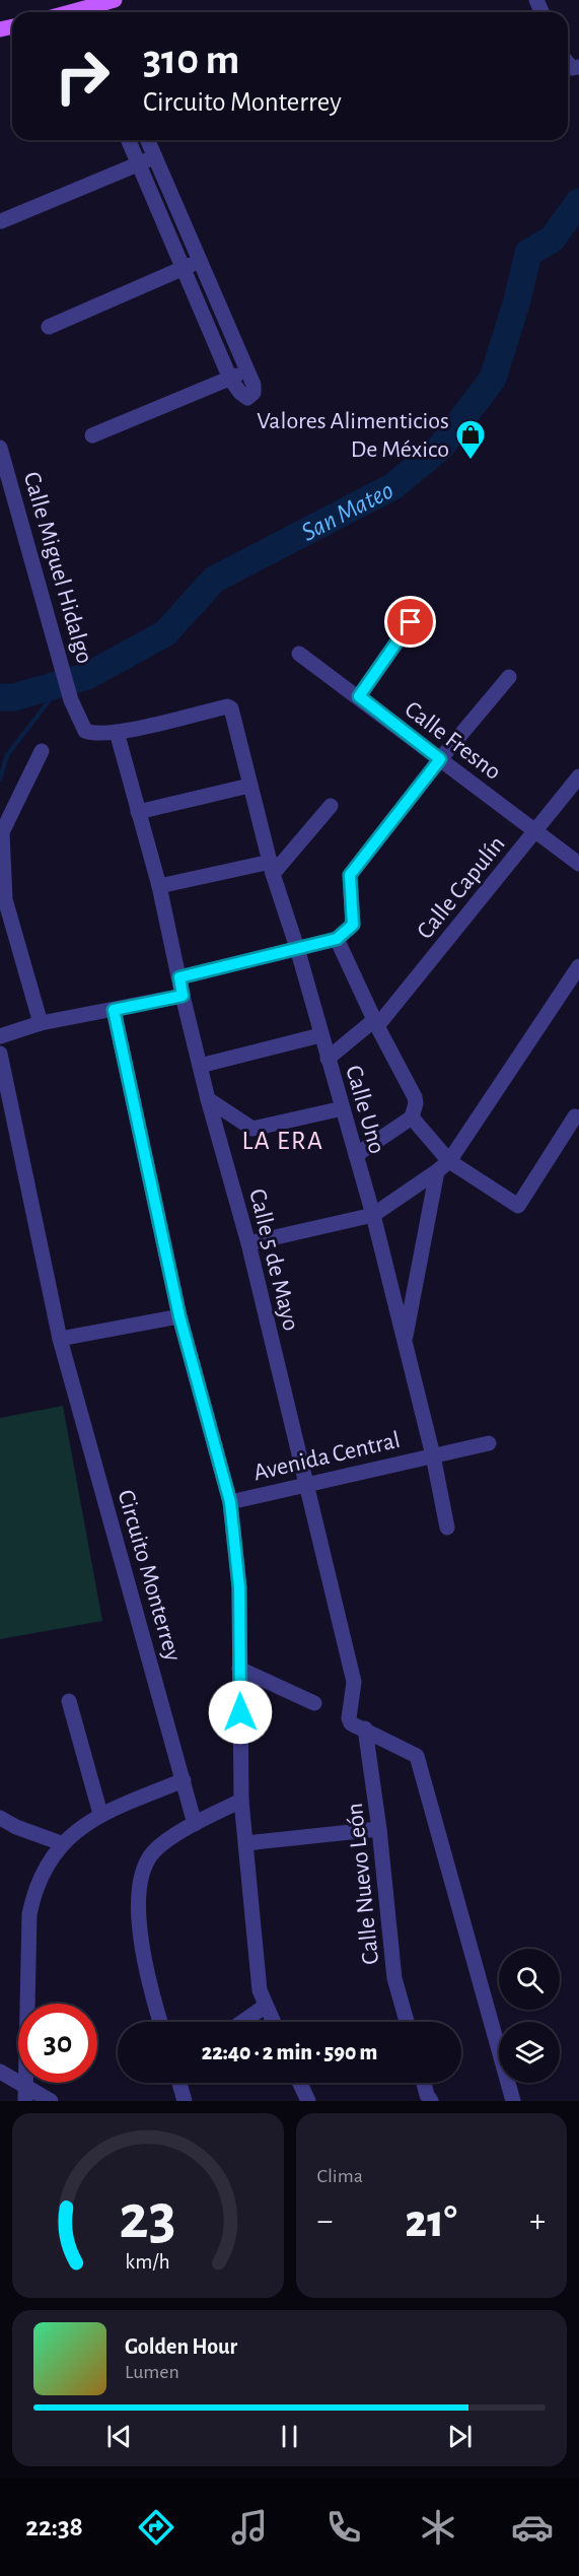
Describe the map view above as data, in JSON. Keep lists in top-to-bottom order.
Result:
{
  "streets": {
    "street": [
      "Calle Miguel Hidalgo",
      "Calle Fresno",
      "Calle Capulín",
      "Calle Uno",
      "Calle 5 de Mayo",
      "Avenida Central",
      "Circuito Monterrey",
      "Calle Nuevo León"
    ]
  },
  "crossings": [
    ["Calle Miguel Hidalgo", "Calle Uno"],
    ["Calle Miguel Hidalgo", "Calle 5 de Mayo"],
    ["Calle Fresno", "Calle Capulín"],
    ["Calle Capulín", "Calle Uno"],
    ["Calle Uno", "Calle 5 de Mayo"],
    ["Calle Uno", "Avenida Central"],
    ["Calle 5 de Mayo", "Avenida Central"],
    ["Calle 5 de Mayo", "Calle Nuevo León"]
  ],
  "districts": ["LA ERA"],
  "water": ["San Mateo"],
  "places": {
    "shop": ["Valores Alimenticios De México"]
  },
  "page": {
    "turn": ["310 m", "Circuito Monterrey"],
    "limit": "30",
    "trip": "22:40 · 2 min · 590 m",
    "tile": "Clima",
    "heat": ["−", "21°", "+"],
    "song": ["Golden Hour", "Lumen"],
    "tabs": "22:38",
    "gauge": ["23", "km/h"]
  }
}
